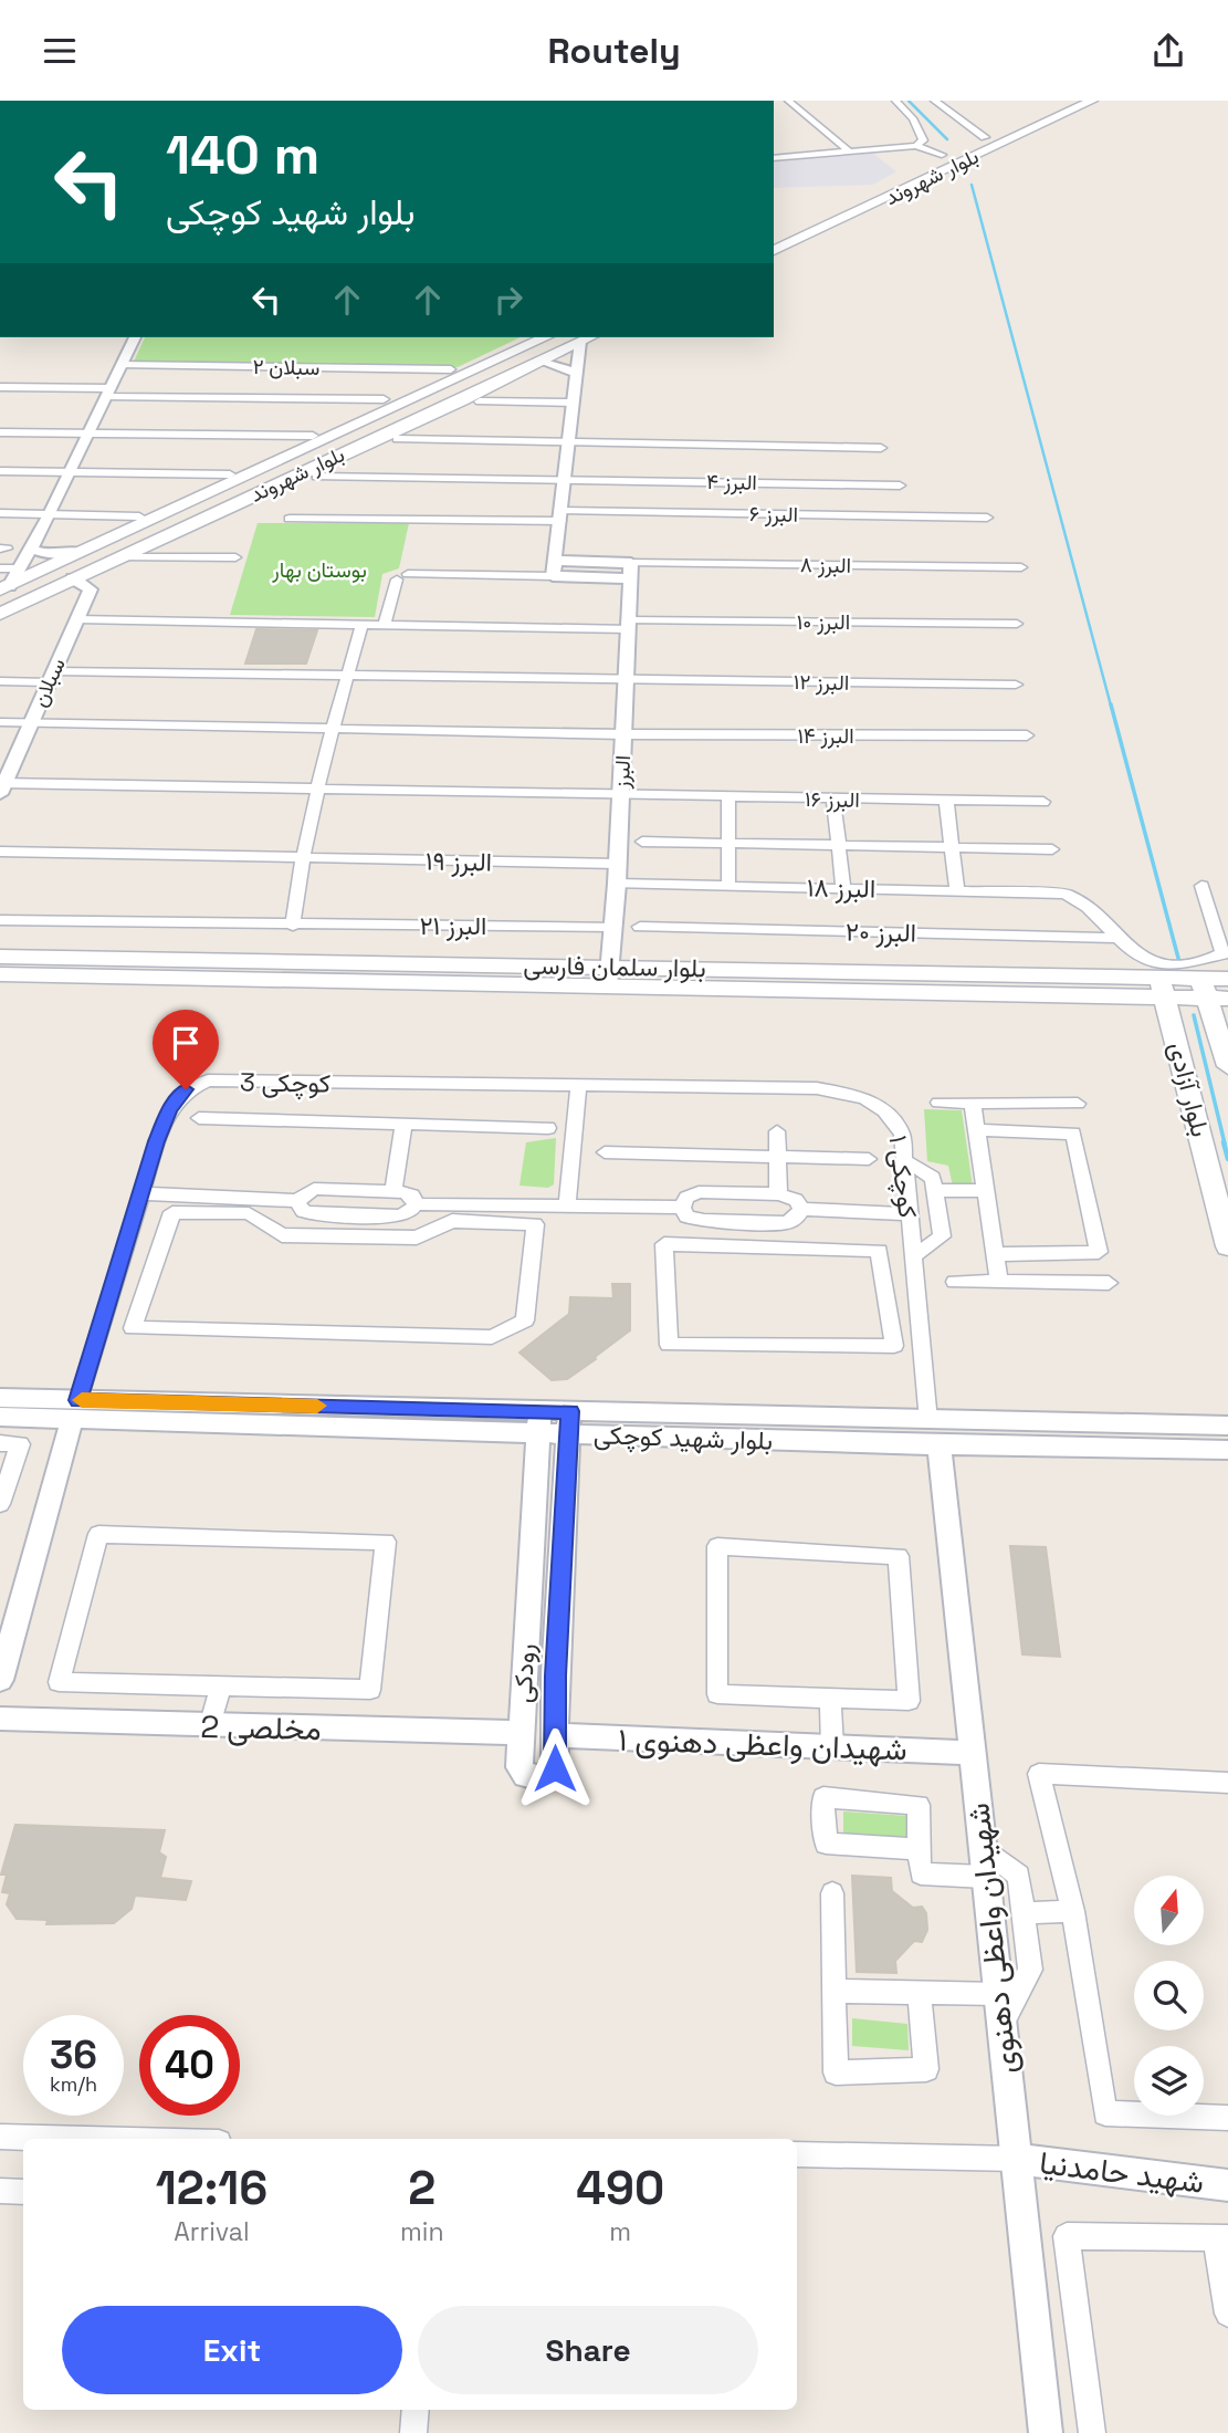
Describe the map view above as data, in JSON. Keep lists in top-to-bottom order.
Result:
{
  "streets": {
    "main road": ["بلوار شهروند", "بلوار سلمان فارسی", "بلوار آزادی"],
    "street": [
      "سبلان ۲",
      "البرز ۴",
      "البرز ۶",
      "البرز ۸",
      "البرز ۱۰",
      "سبلان",
      "البرز ۱۲",
      "البرز ۱۴",
      "البرز",
      "البرز ۱۶",
      "البرز ۱۹",
      "البرز ۱۸",
      "البرز ۲۱",
      "البرز ۲۰",
      "کوچکی 3",
      "کوچکی ۱",
      "بلوار شهید کوچکی",
      "رودکی",
      "مخلصی 2",
      "شهیدان واعظی دهنوی ۱",
      "شهیدان واعظی دهنوی",
      "شهید حامدنیا"
    ]
  },
  "crossings": [
    ["بلوار شهروند", "البرز ۴"],
    ["بلوار شهروند", "سبلان"],
    ["البرز ۸", "البرز"],
    ["البرز ۱۰", "سبلان"],
    ["البرز ۱۰", "البرز"],
    ["سبلان", "البرز ۱۲"],
    ["سبلان", "البرز ۱۴"],
    ["سبلان", "البرز ۱۶"],
    ["البرز ۱۲", "البرز"],
    ["البرز ۱۴", "البرز"],
    ["البرز", "البرز ۱۶"],
    ["البرز", "البرز ۱۹"],
    ["البرز", "البرز ۱۸"],
    ["البرز", "البرز ۲۱"],
    ["البرز", "بلوار سلمان فارسی"],
    ["البرز ۱۸", "البرز ۲۰"],
    ["بلوار سلمان فارسی", "بلوار آزادی"],
    ["کوچکی 3", "کوچکی ۱"],
    ["کوچکی 3", "بلوار شهید کوچکی"],
    ["کوچکی ۱", "بلوار شهید کوچکی"],
    ["کوچکی ۱", "شهیدان واعظی دهنوی"],
    ["بلوار شهید کوچکی", "رودکی"],
    ["بلوار شهید کوچکی", "شهیدان واعظی دهنوی"],
    ["رودکی", "مخلصی 2"],
    ["رودکی", "شهیدان واعظی دهنوی ۱"],
    ["شهیدان واعظی دهنوی ۱", "شهیدان واعظی دهنوی"],
    ["شهیدان واعظی دهنوی", "شهید حامدنیا"]
  ],
  "parks": ["بوستان بهار"],
  "north": "top",
  "page": {
    "header": "Routely",
    "turn": ["140 m", "بلوار شهید کوچکی"],
    "speed": "36 km/h",
    "limit": "40",
    "eta": [
      "12:16",
      "Arrival",
      "2",
      "min",
      "490",
      "m"
    ],
    "buttons": ["Exit", "Share"]
  }
}
